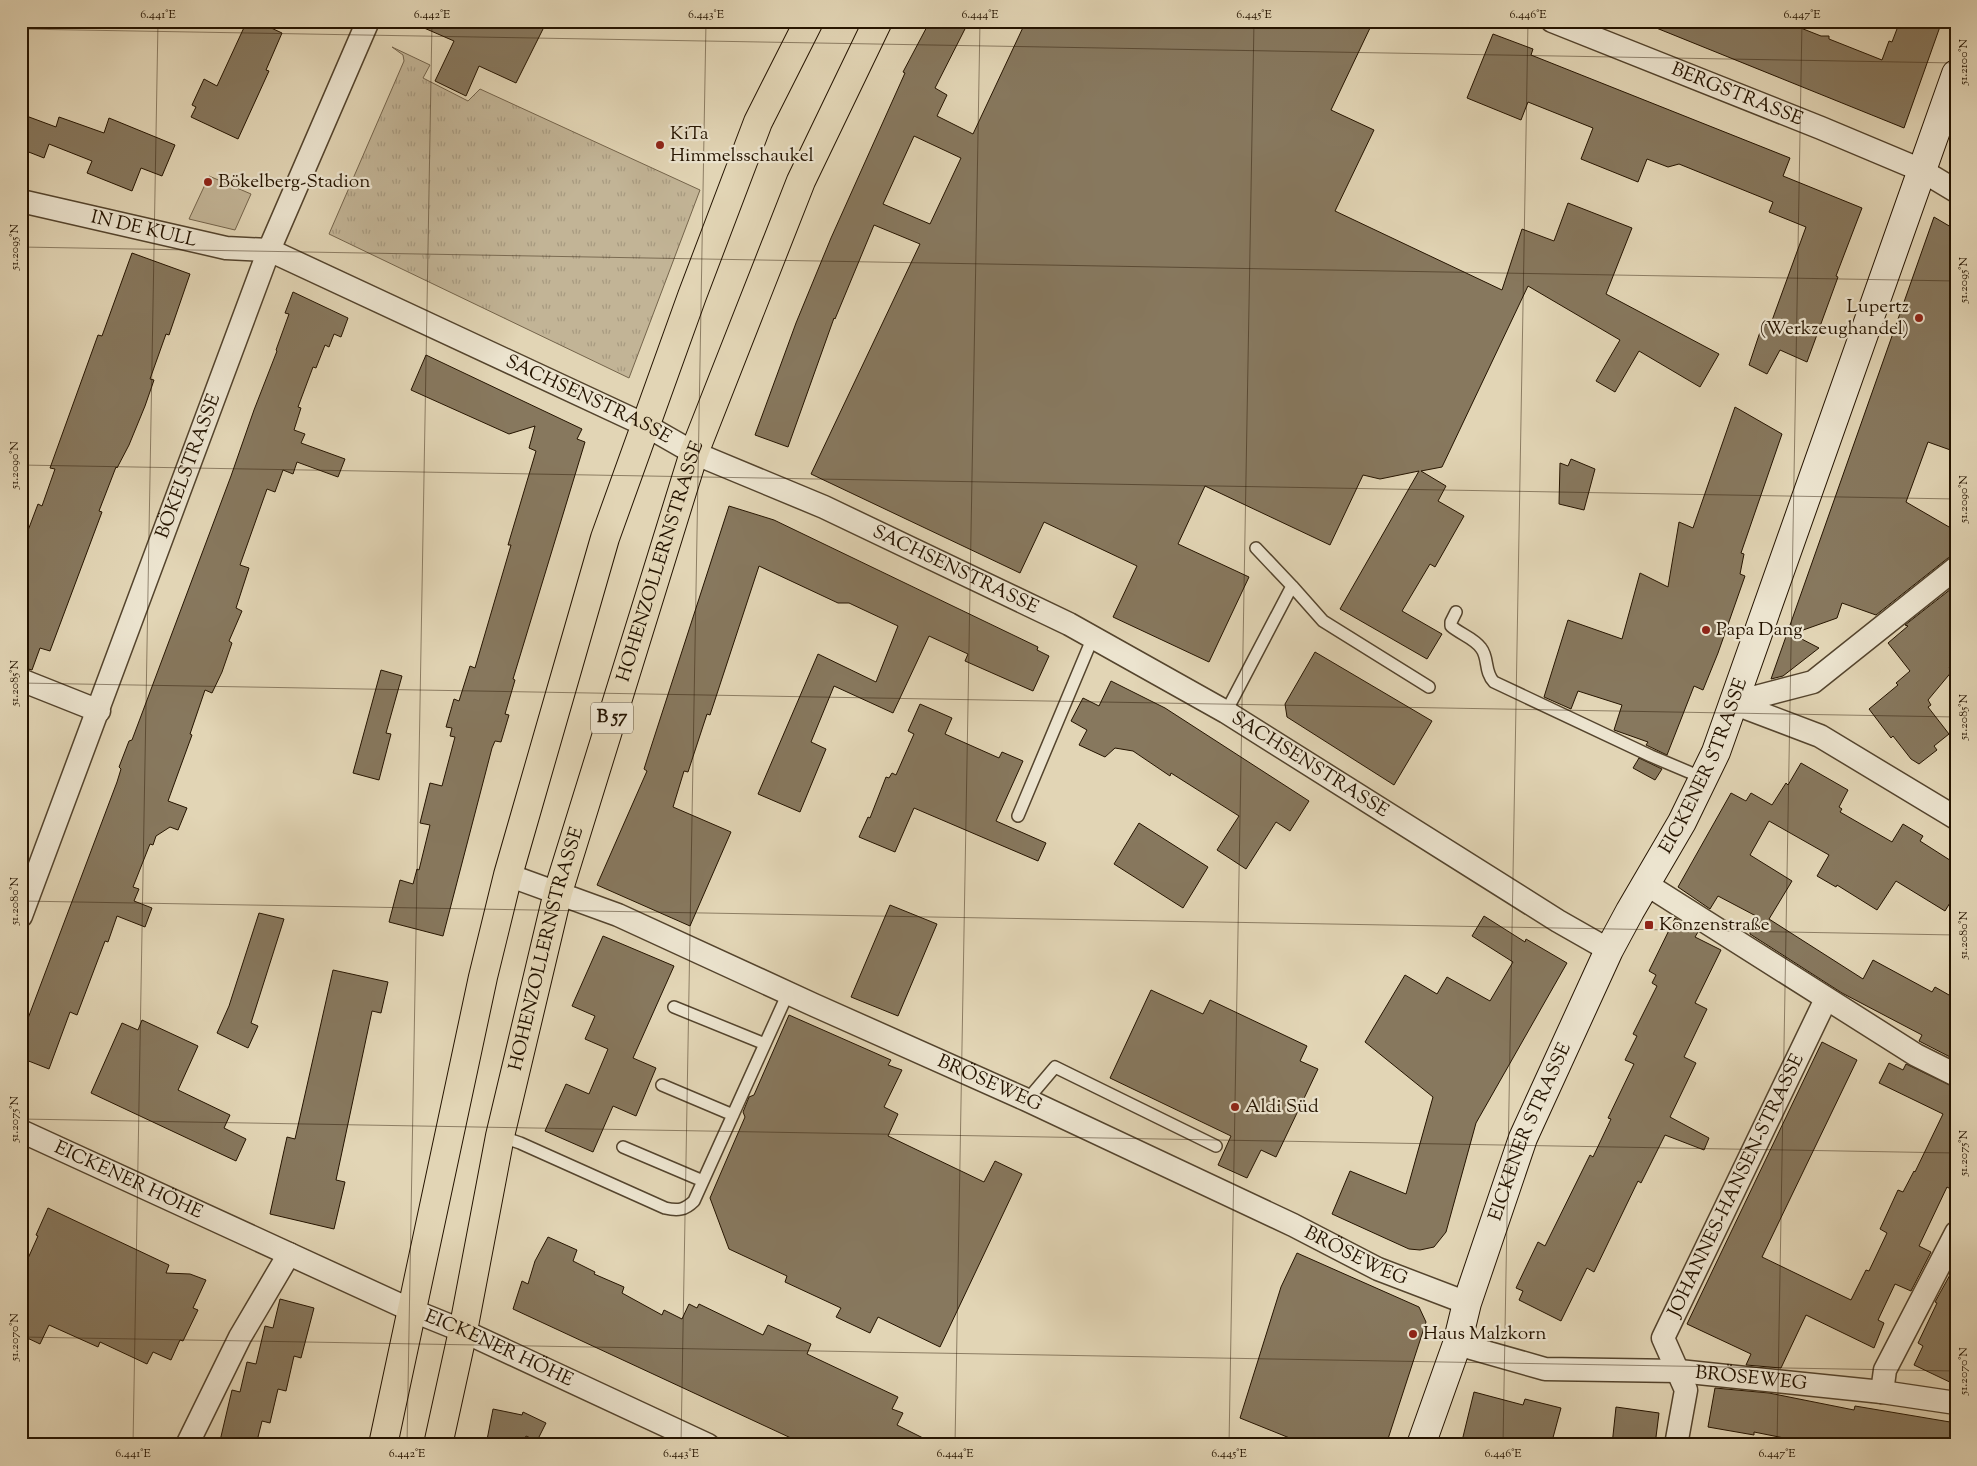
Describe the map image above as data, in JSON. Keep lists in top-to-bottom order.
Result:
{
  "streets": {
    "main road": ["HOHENZOLLERNSTRASSE", "B 57"],
    "street": [
      "BERGSTRASSE",
      "IN DE KULL",
      "SACHSENSTRASSE",
      "BÖKELSTRASSE",
      "EICKENER STRASSE",
      "BRÖSEWEG",
      "EICKENER HÖHE",
      "JOHANNES-HANSEN-STRASSE"
    ]
  },
  "crossings": [
    ["BERGSTRASSE", "EICKENER STRASSE"],
    ["IN DE KULL", "SACHSENSTRASSE"],
    ["IN DE KULL", "BÖKELSTRASSE"],
    ["SACHSENSTRASSE", "BÖKELSTRASSE"],
    ["SACHSENSTRASSE", "HOHENZOLLERNSTRASSE"],
    ["SACHSENSTRASSE", "EICKENER STRASSE"],
    ["HOHENZOLLERNSTRASSE", "BRÖSEWEG"],
    ["HOHENZOLLERNSTRASSE", "EICKENER HÖHE"],
    ["EICKENER STRASSE", "BRÖSEWEG"],
    ["BRÖSEWEG", "JOHANNES-HANSEN-STRASSE"]
  ],
  "places": {
    "other": [
      "KiTa Himmelsschaukel",
      "Bökelberg-Stadion",
      "Lupertz (Werkzeughandel)",
      "Papa Dang",
      "Aldi Süd",
      "Haus Malzkorn"
    ],
    "transit": ["Konzenstraße"]
  },
  "coordinates": [
    "6.441°E",
    "6.442°E",
    "6.443°E",
    "6.444°E",
    "6.445°E",
    "6.446°E",
    "6.447°E",
    "51.2100°N",
    "51.2095°N",
    "51.2090°N",
    "51.2085°N",
    "51.2080°N",
    "51.2075°N",
    "51.2070°N"
  ]
}
